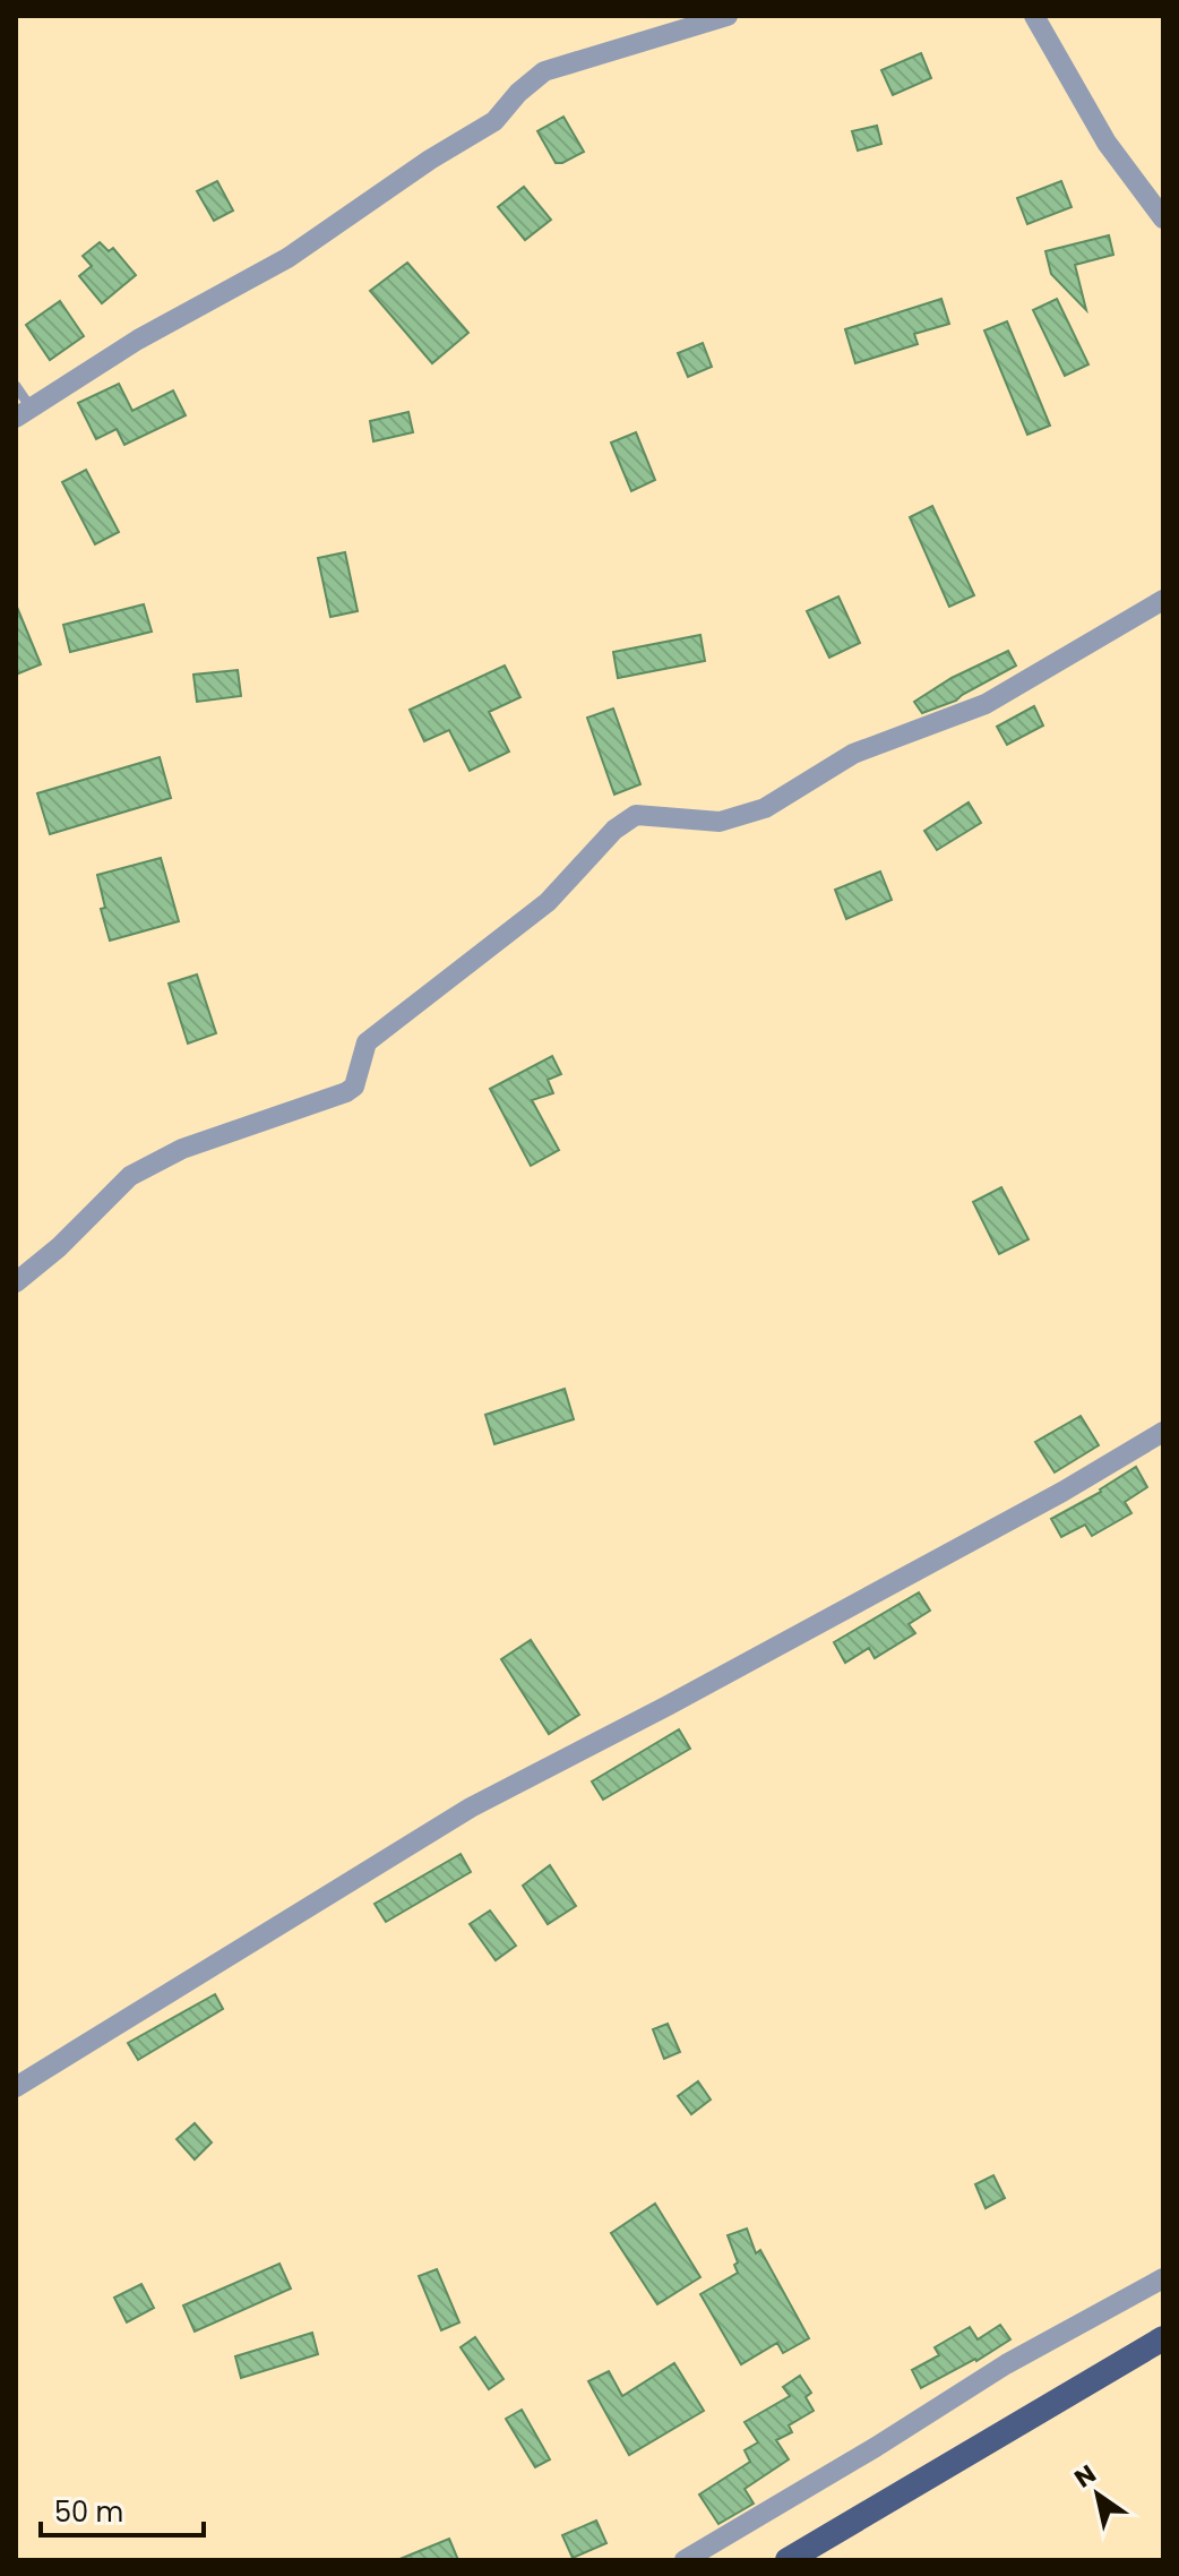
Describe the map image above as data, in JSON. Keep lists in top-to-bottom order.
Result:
{
  "scale_bar": "50 m",
  "north": "top left"
}
